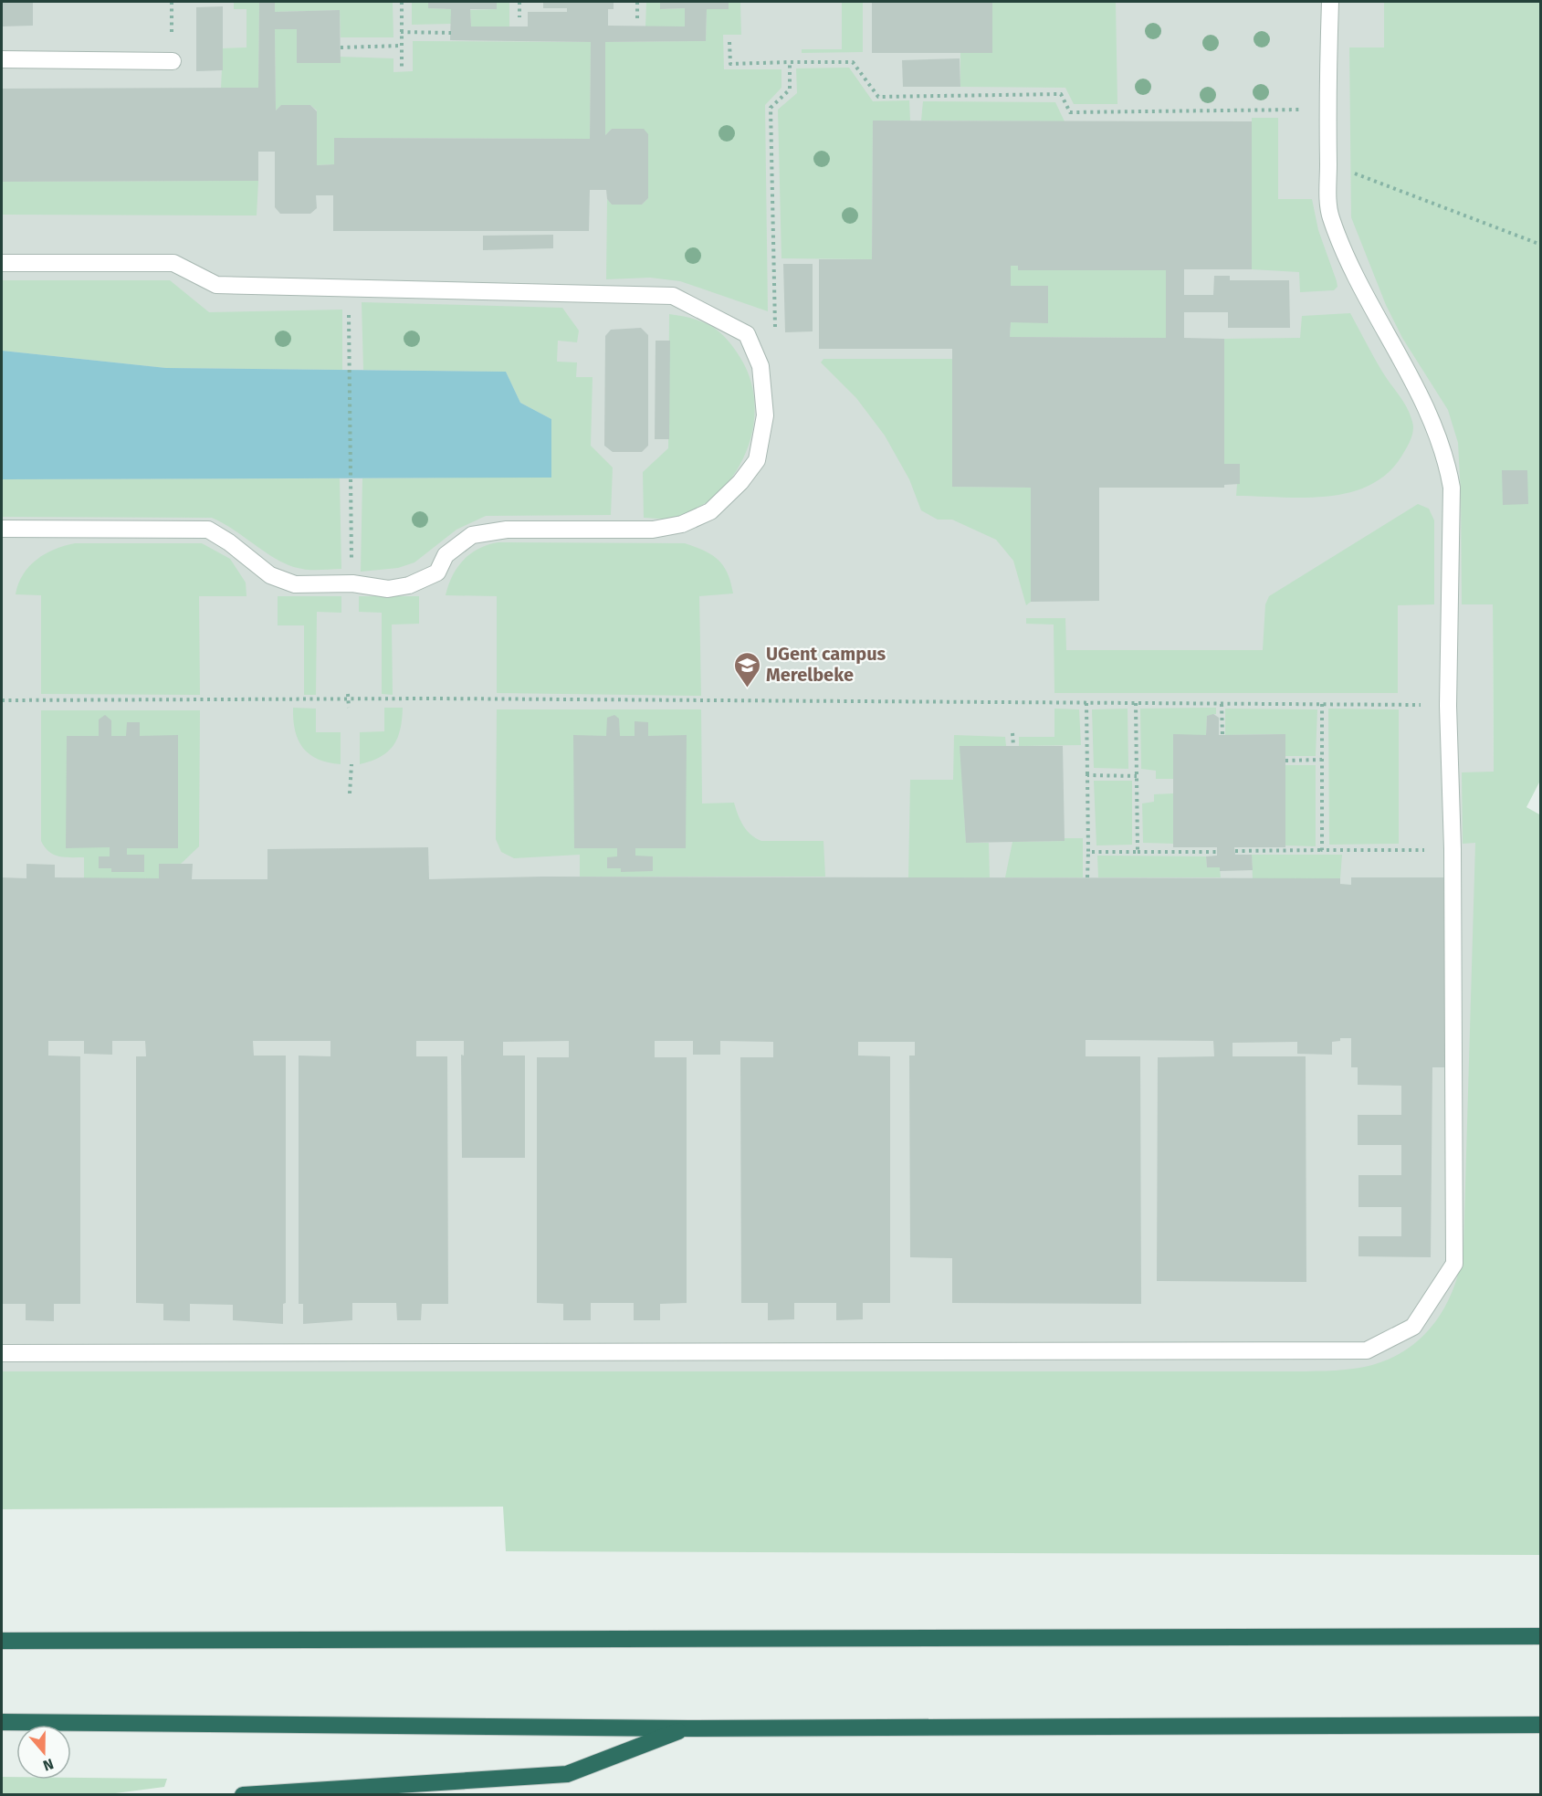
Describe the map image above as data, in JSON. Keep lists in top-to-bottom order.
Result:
{
  "places": {
    "school or university": ["UGent campus Merelbeke"]
  },
  "north": "bottom"
}
